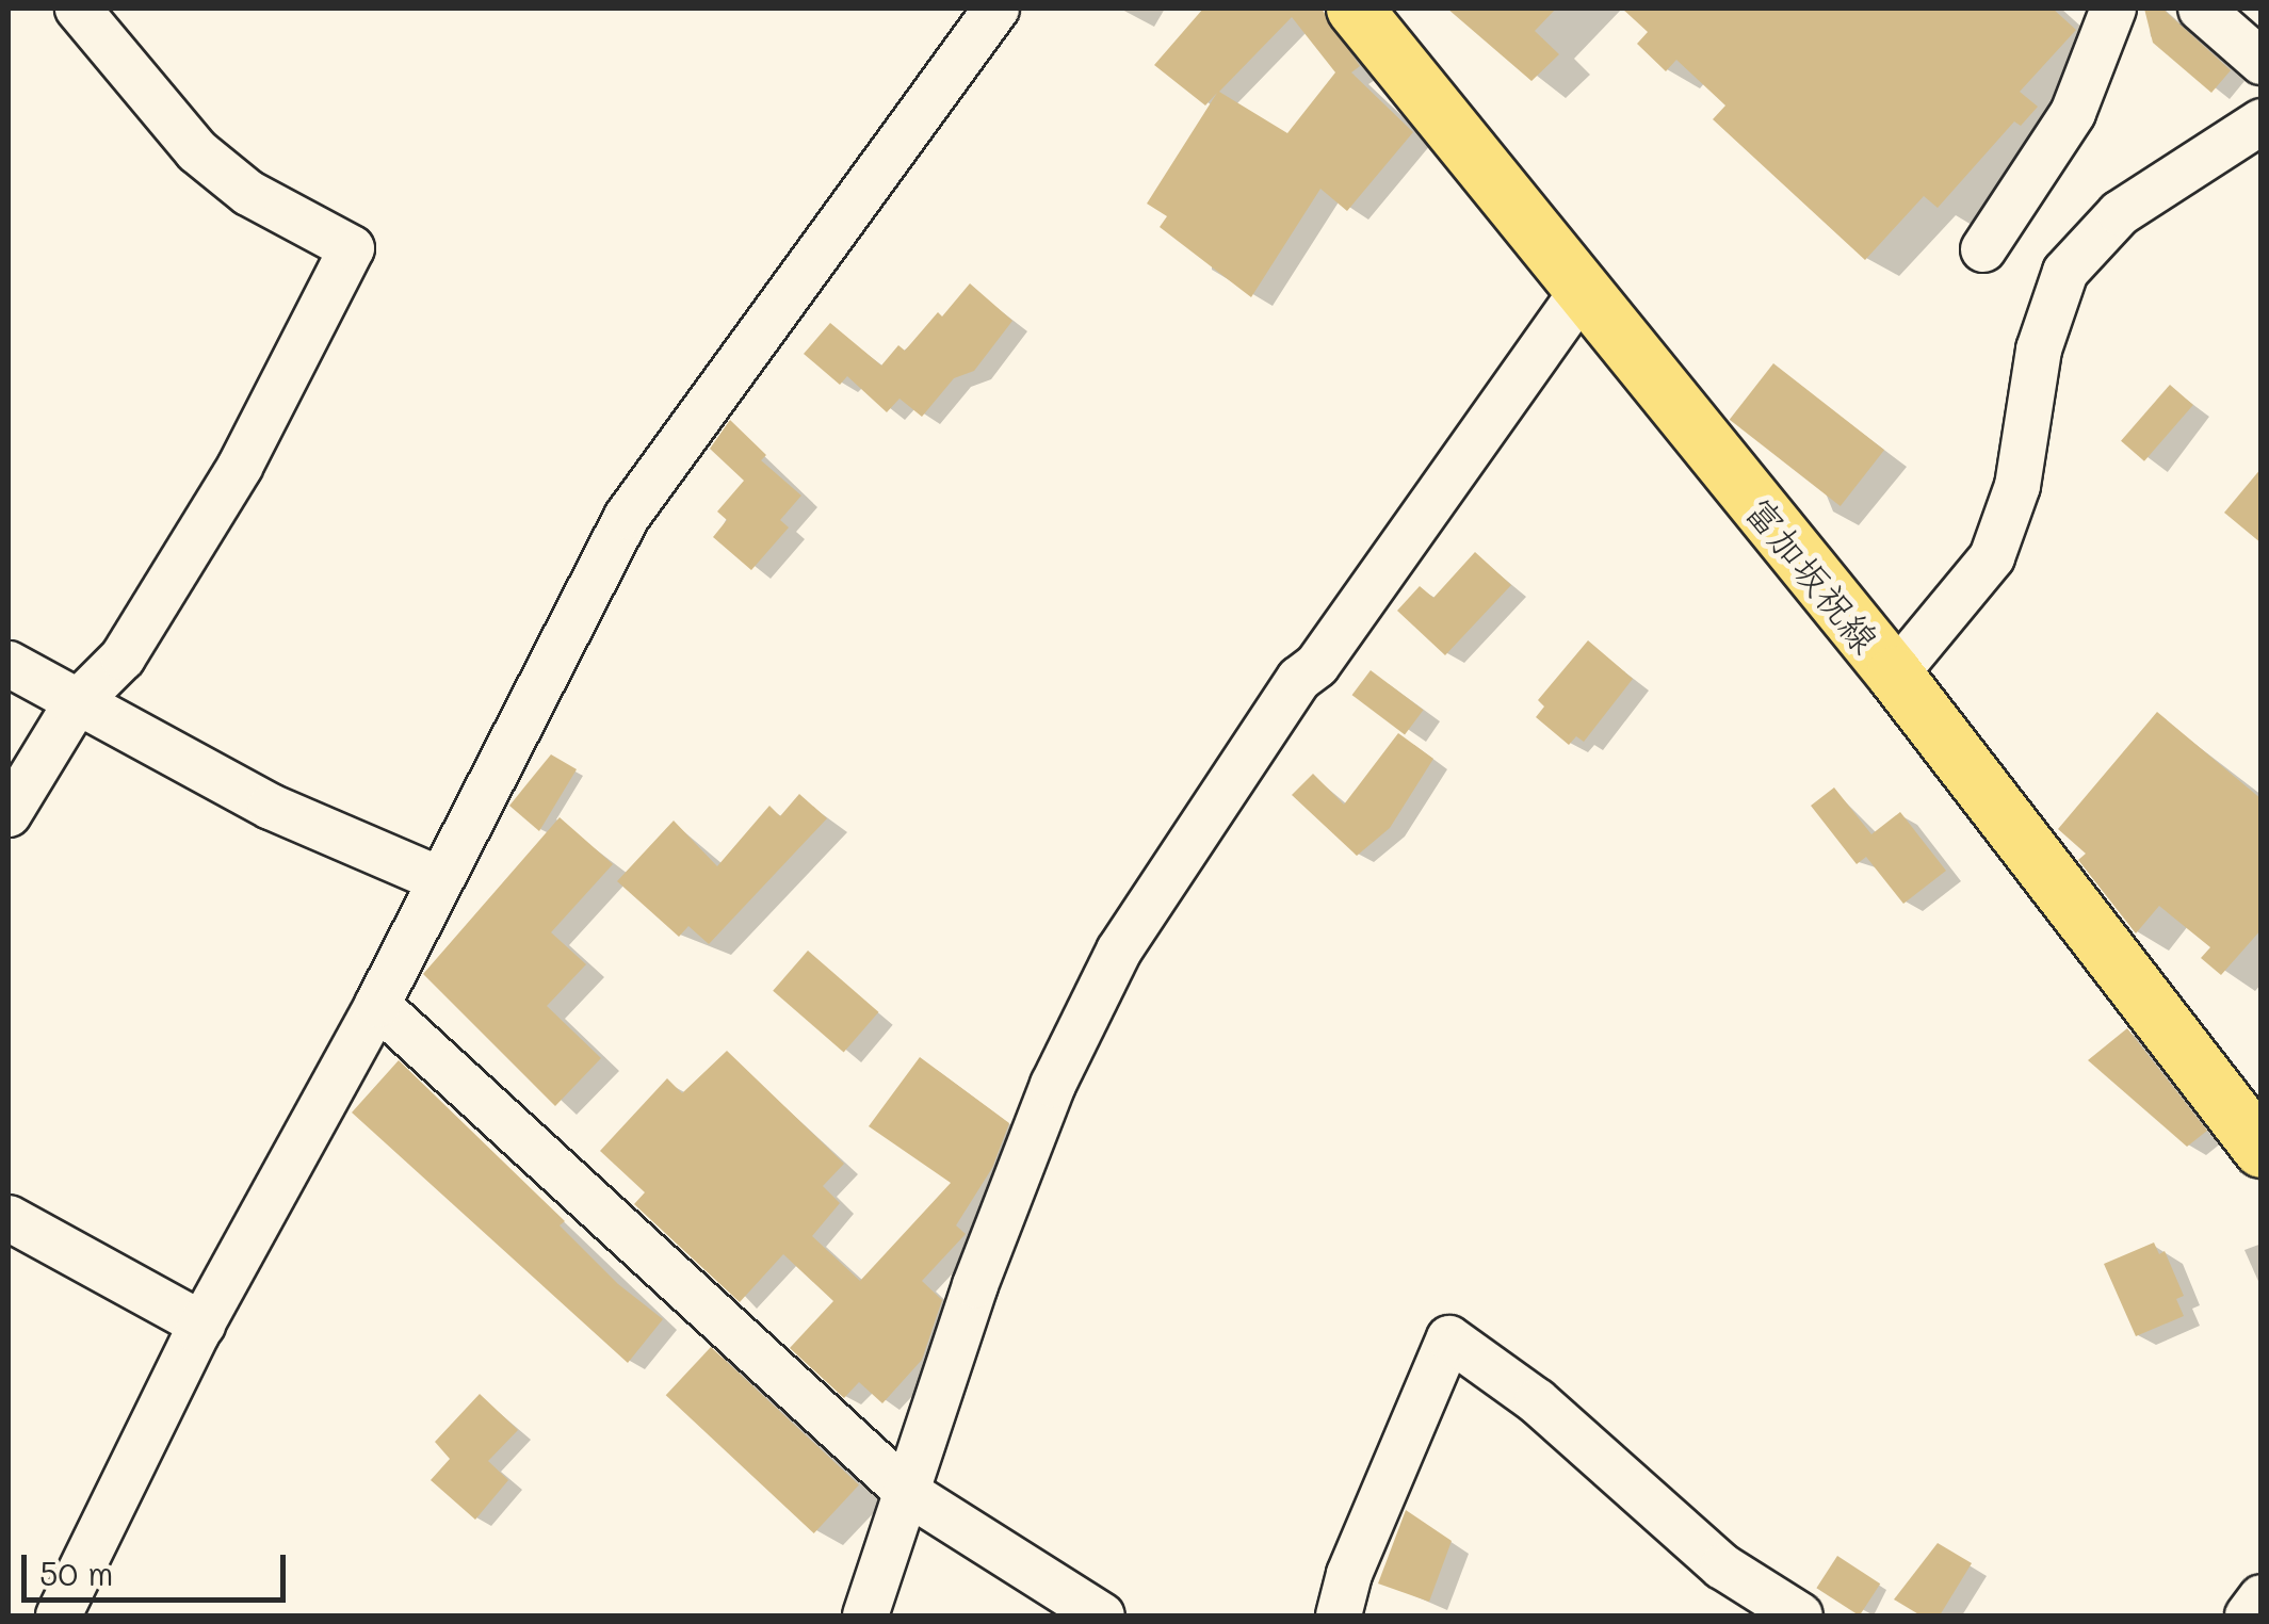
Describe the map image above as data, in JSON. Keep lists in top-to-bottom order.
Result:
{
  "streets": {
    "main road": ["富加坂祝線"]
  },
  "scale_bar": "50 m"
}
